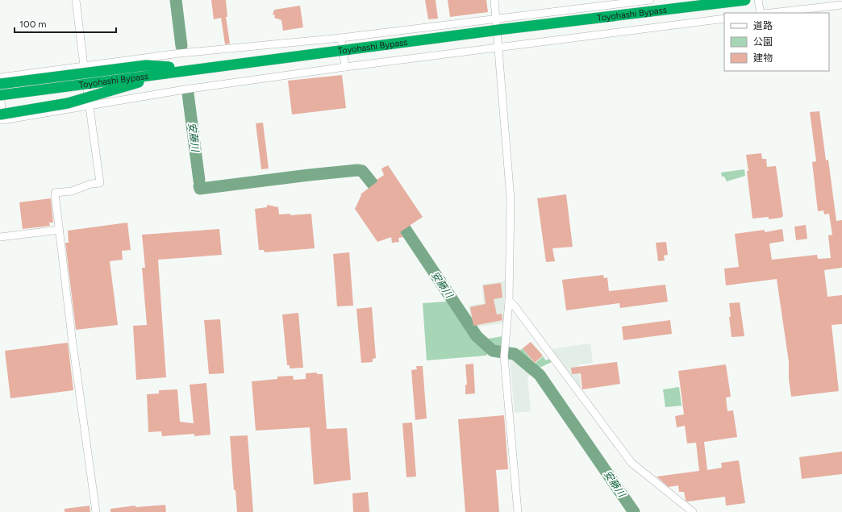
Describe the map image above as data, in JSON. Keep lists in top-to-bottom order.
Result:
{
  "streets": {
    "highway": ["Toyohashi Bypass"]
  },
  "water": ["安藤川"],
  "legend": ["道路", "公園", "建物"],
  "scale_bar": "100 m"
}
